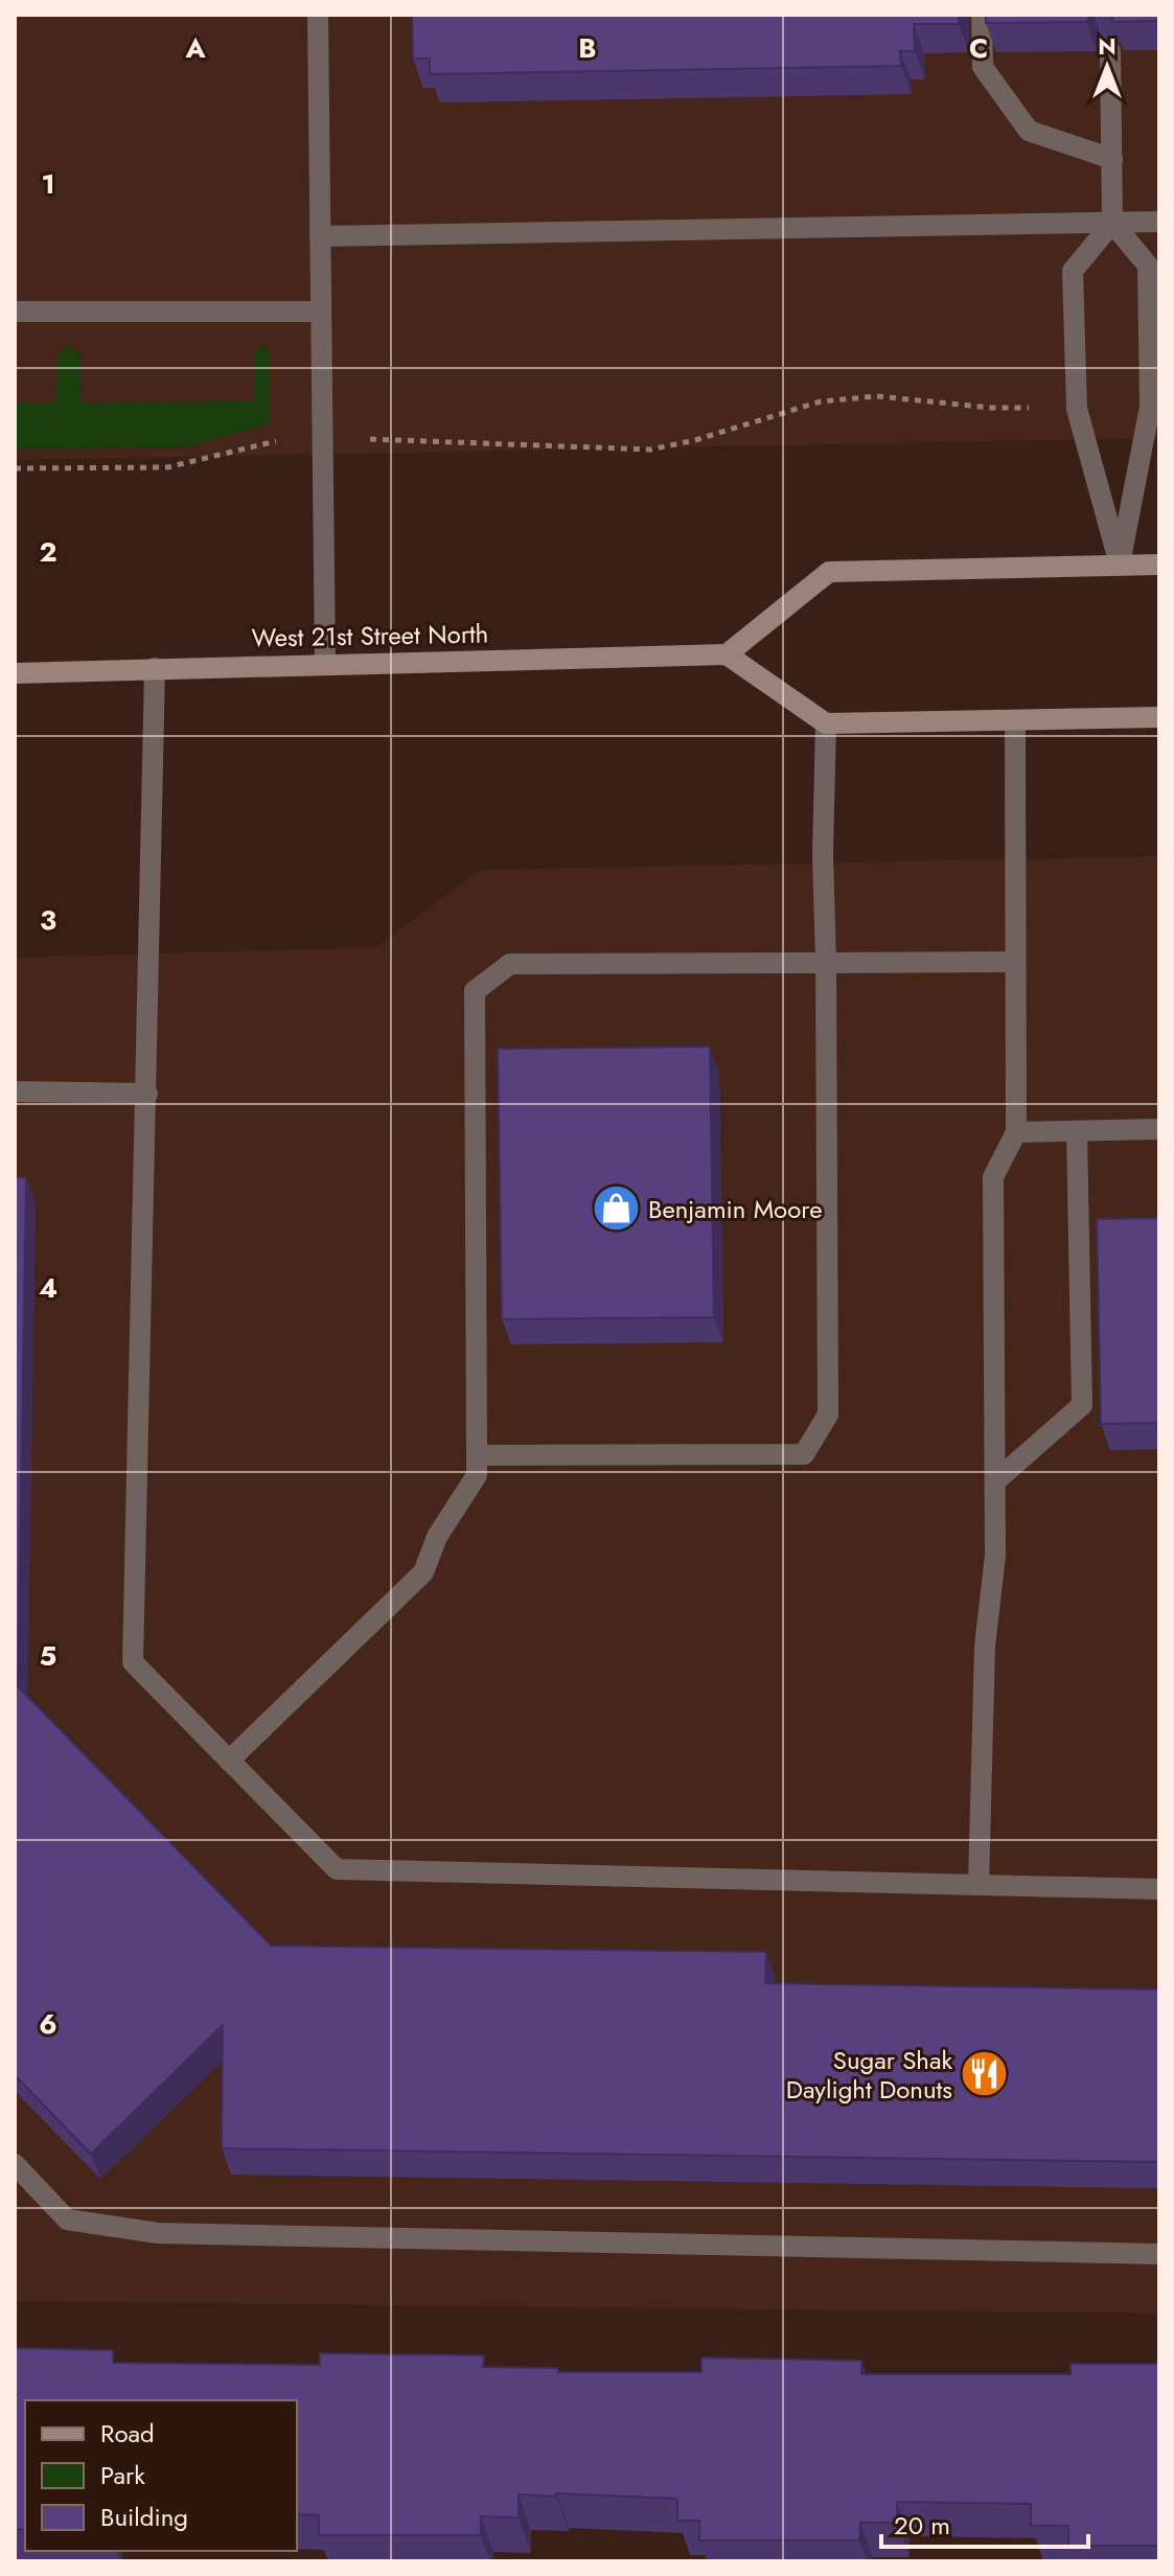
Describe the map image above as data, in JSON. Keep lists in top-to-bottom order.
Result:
{
  "streets": {
    "main road": ["West 21st Street North"]
  },
  "places": {
    "shop": ["Benjamin Moore"],
    "restaurant": ["Sugar Shak Daylight Donuts"]
  },
  "legend": ["Road", "Park", "Building"],
  "scale_bar": "20 m",
  "north": "top",
  "grid": {
    "columns": ["A", "B", "C"],
    "rows": [
      "1",
      "2",
      "3",
      "4",
      "5",
      "6"
    ]
  }
}
